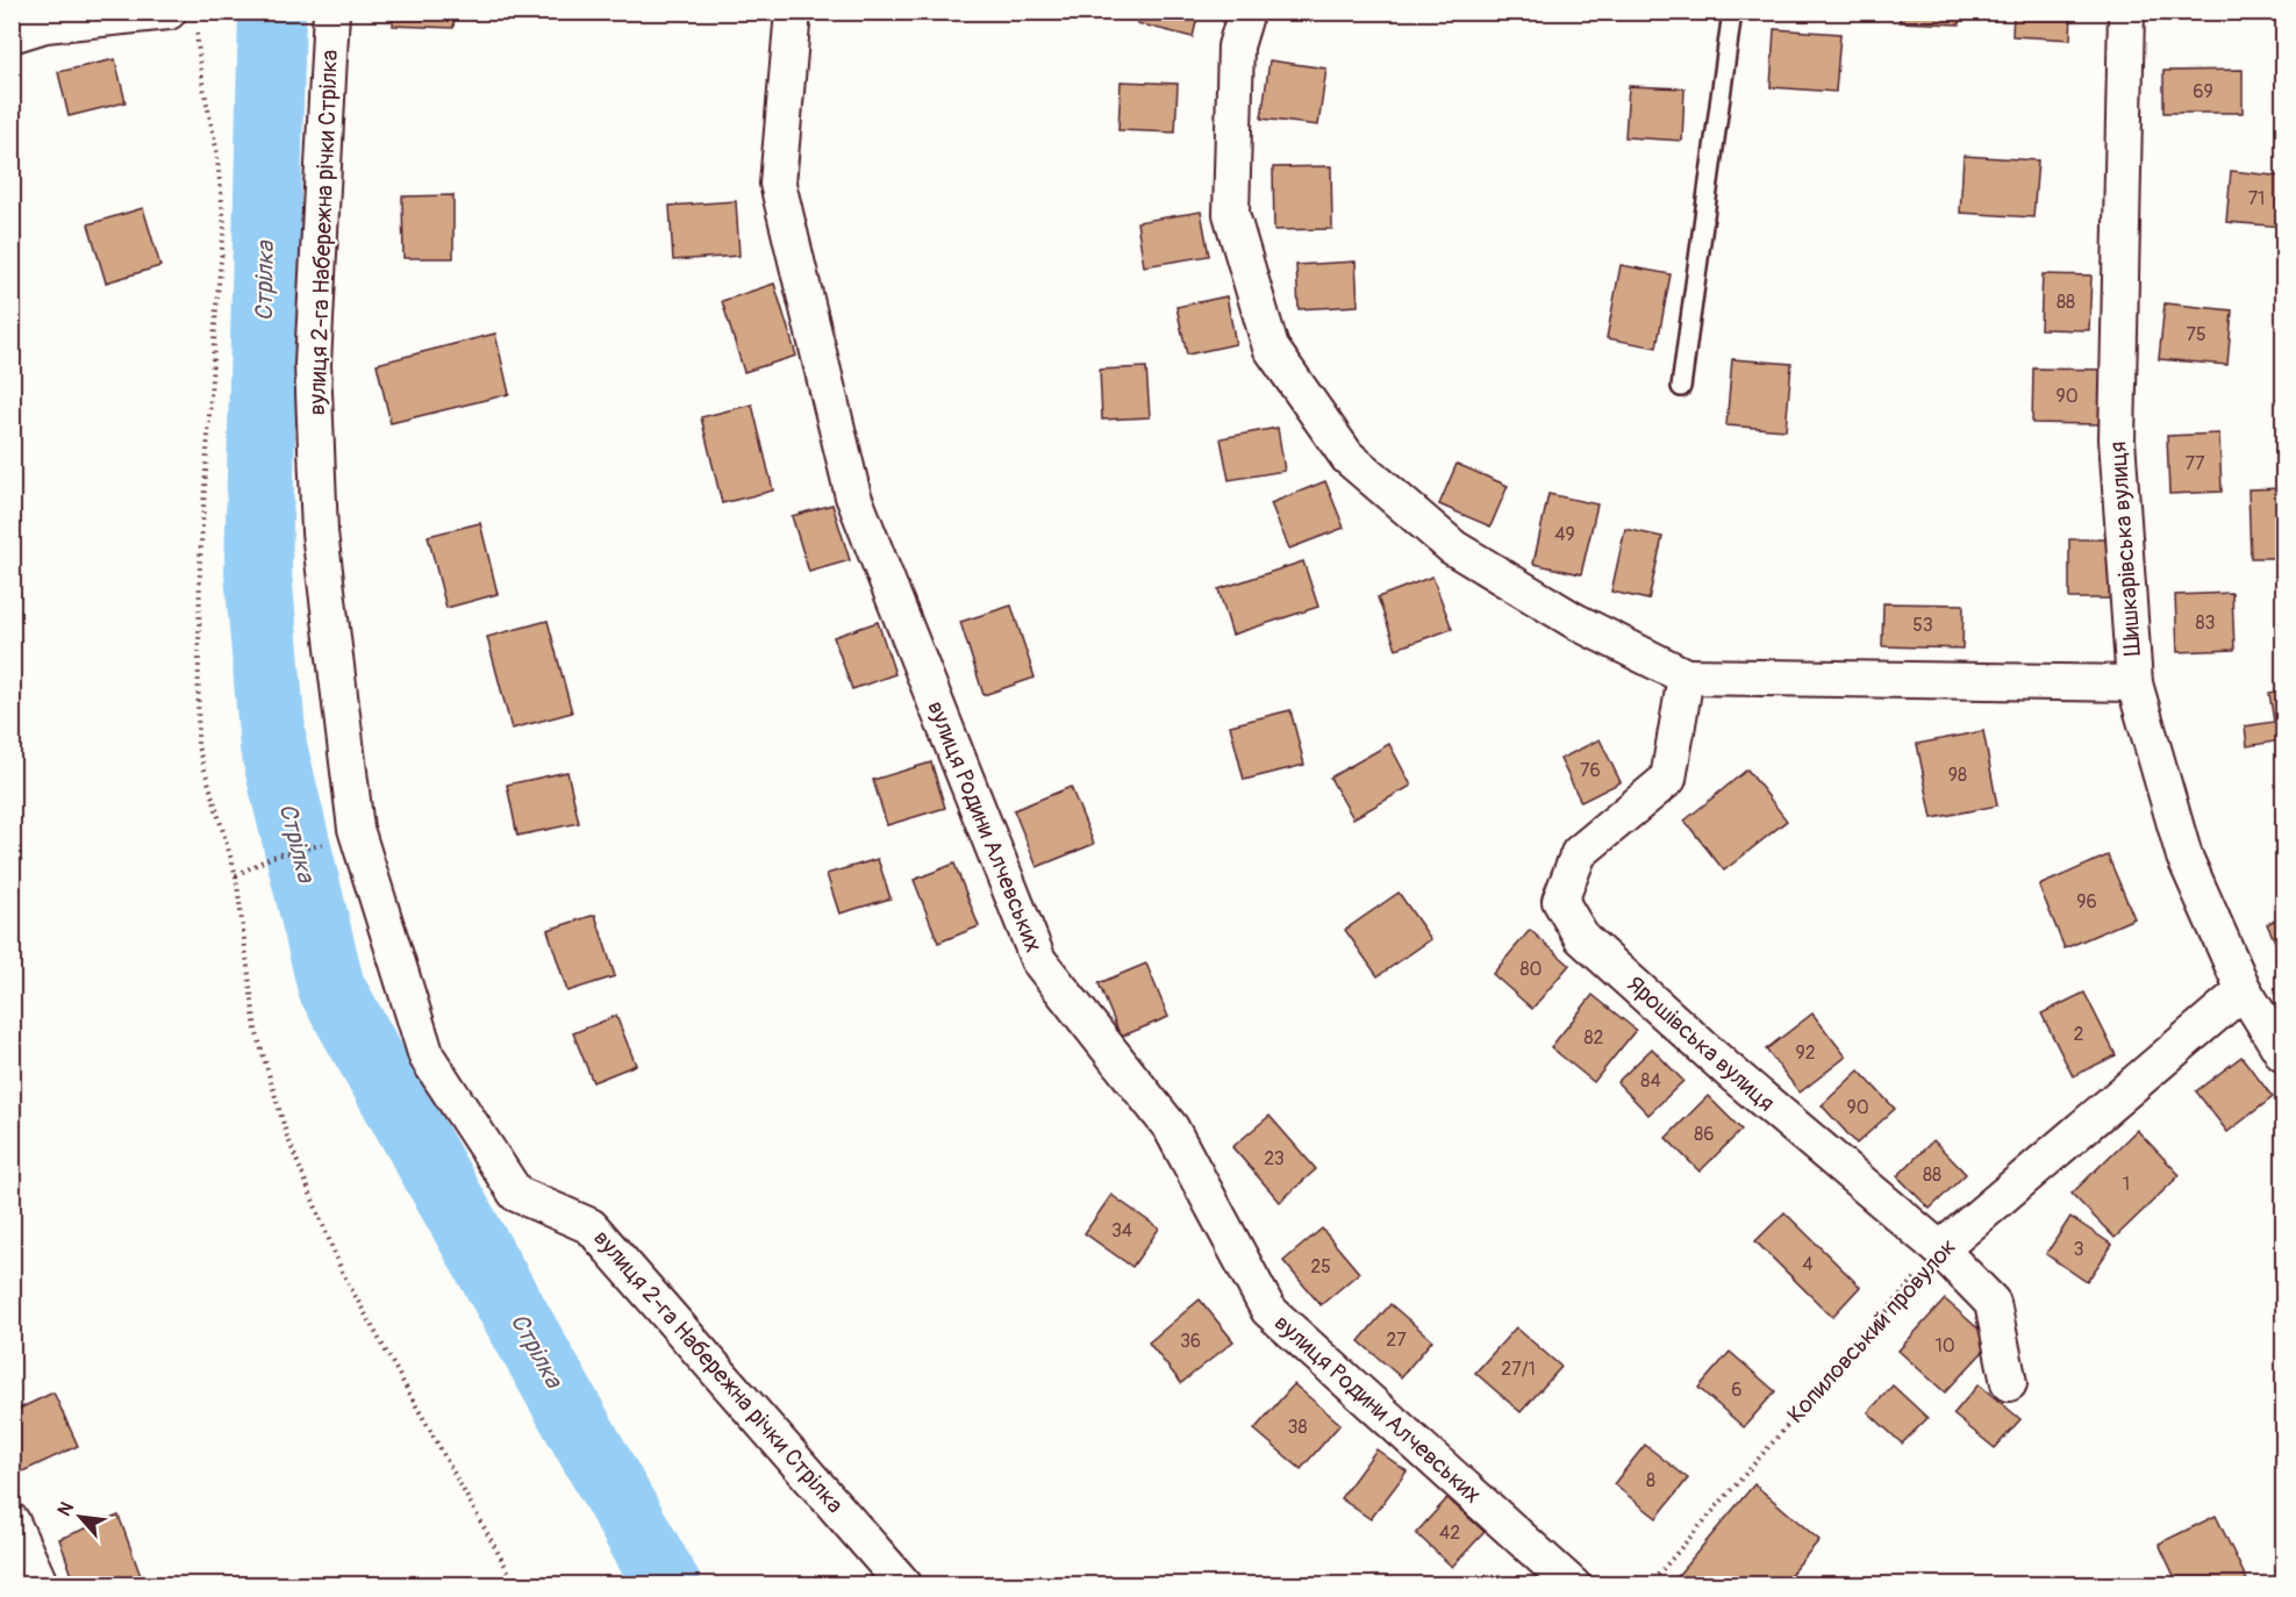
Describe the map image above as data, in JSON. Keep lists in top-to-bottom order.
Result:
{
  "streets": {
    "street": [
      "вулиця 2-га Набережна річки Стрілка",
      "Шишкарівська вулиця",
      "вулиця Родини Алчевських",
      "Ярошівська вулиця",
      "Копиловський провулок"
    ]
  },
  "crossings": [
    ["Шишкарівська вулиця", "Копиловський провулок"],
    ["Ярошівська вулиця", "Копиловський провулок"]
  ],
  "water": ["Стрілка"],
  "house_numbers": [
    "69",
    "71",
    "88",
    "75",
    "90",
    "77",
    "49",
    "83",
    "53",
    "76",
    "98",
    "96",
    "80",
    "2",
    "82",
    "92",
    "84",
    "90",
    "86",
    "23",
    "88",
    "1",
    "34",
    "3",
    "4",
    "25",
    "27",
    "36",
    "10",
    "27/1",
    "6",
    "38",
    "8",
    "42"
  ],
  "north": "top left"
}
